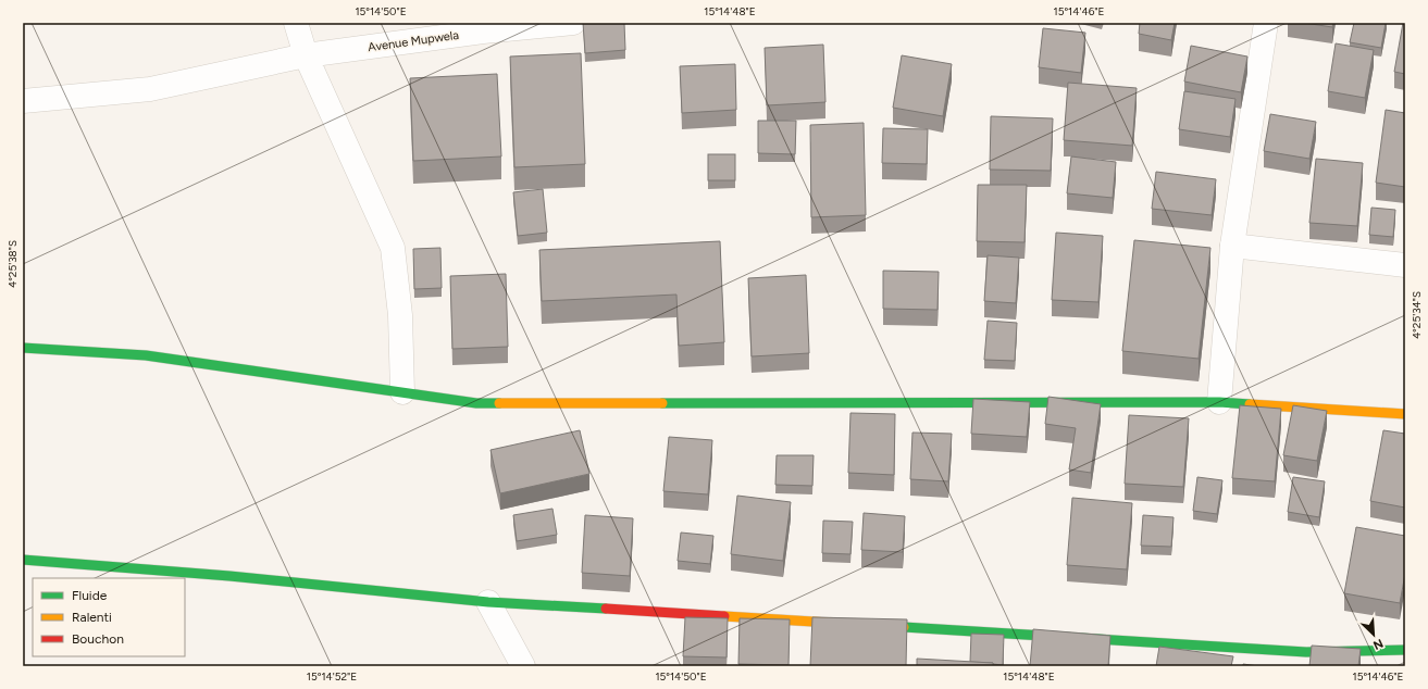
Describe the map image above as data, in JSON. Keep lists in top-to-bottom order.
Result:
{
  "streets": {
    "street": ["Avenue Mupwela"]
  },
  "legend": ["Fluide", "Ralenti", "Bouchon"],
  "north": "bottom right",
  "coordinates": [
    "15°14'50\"E",
    "15°14'48\"E",
    "15°14'46\"E",
    "4°25'38\"S",
    "4°25'34\"S",
    "15°14'52\"E"
  ]
}
